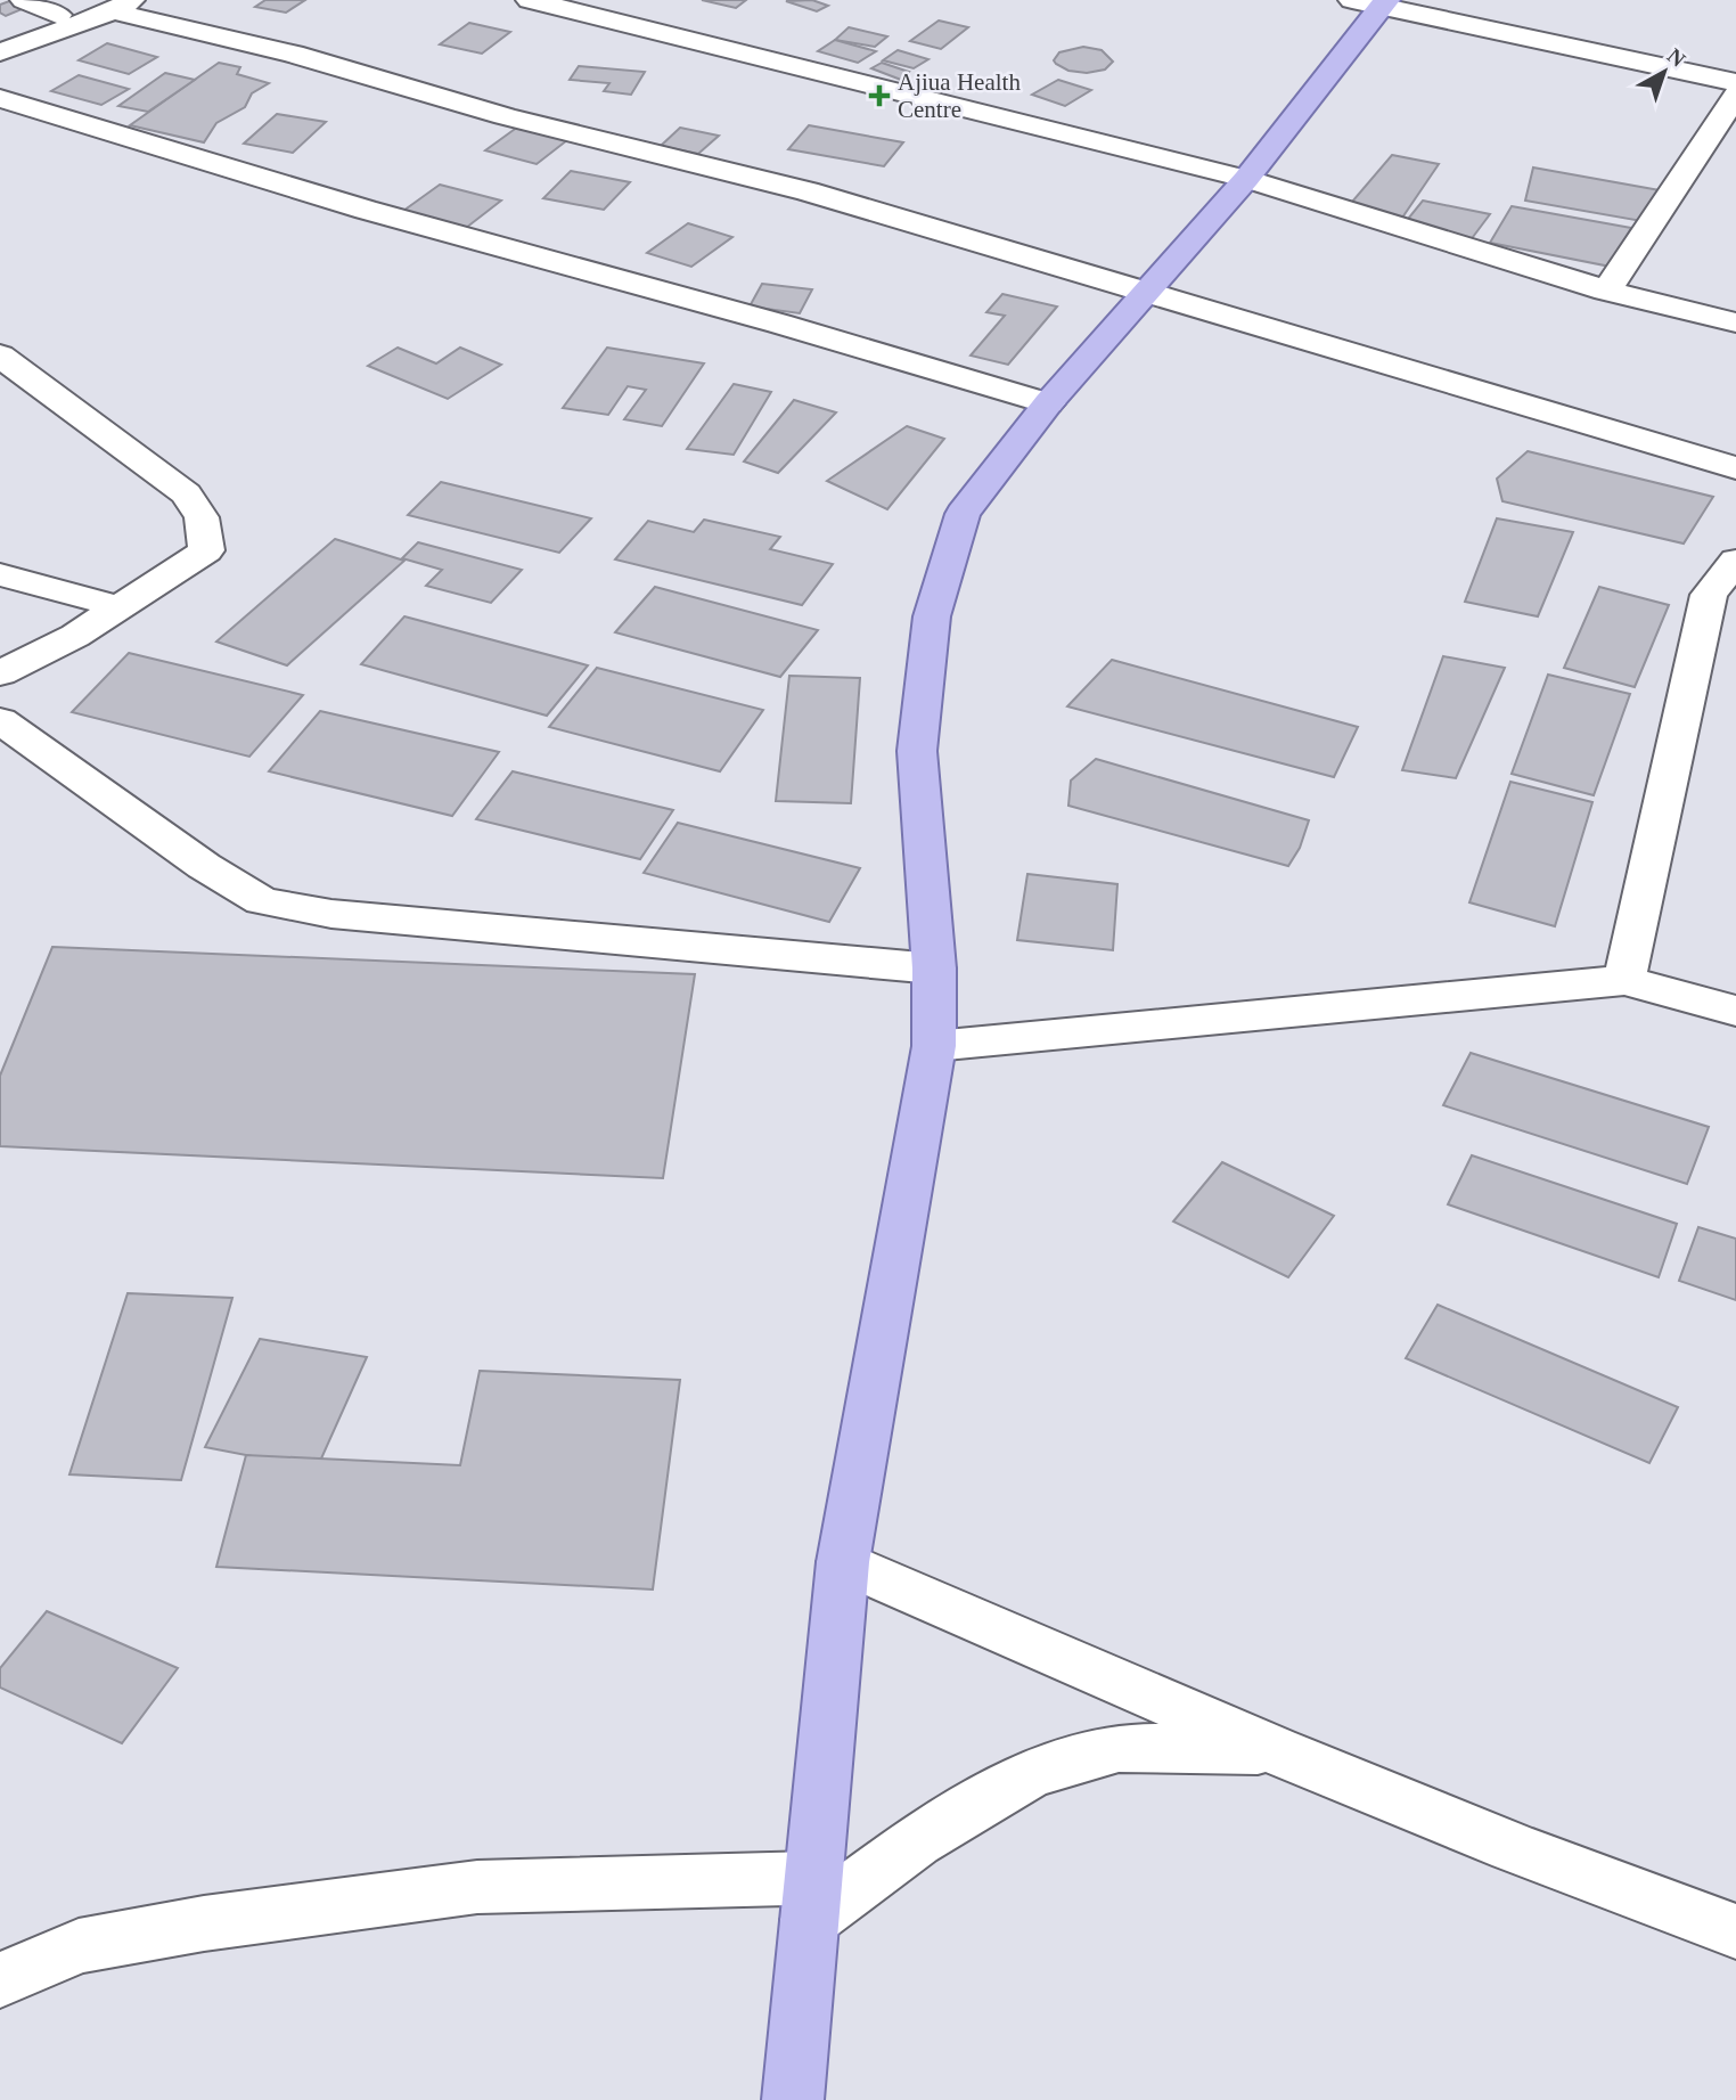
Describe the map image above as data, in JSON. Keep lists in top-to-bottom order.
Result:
{
  "places": {
    "health": ["Ajiua Health Centre"]
  },
  "north": "top right"
}
